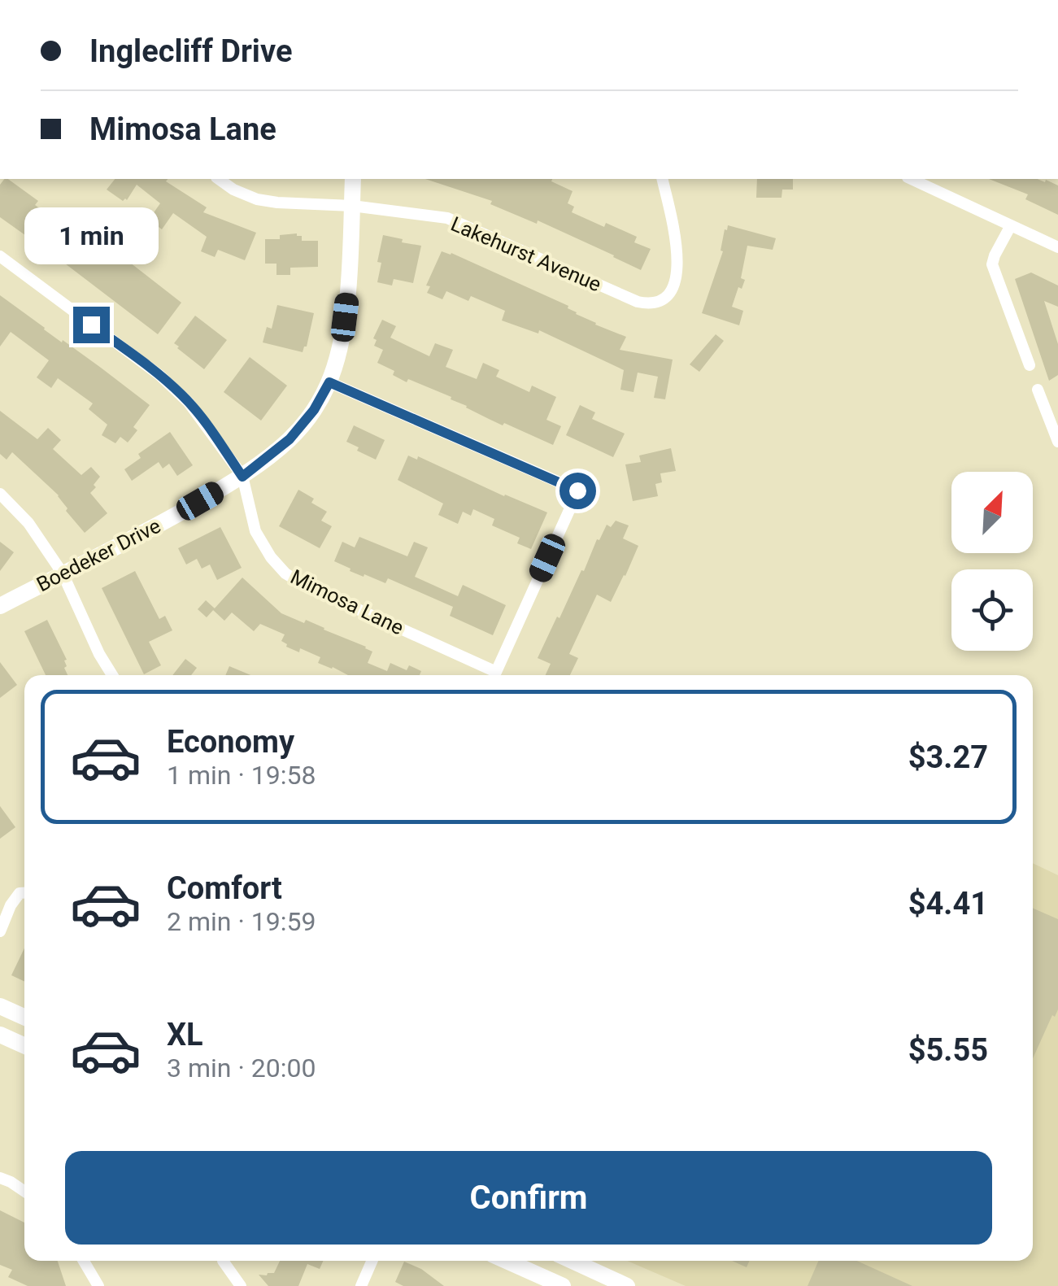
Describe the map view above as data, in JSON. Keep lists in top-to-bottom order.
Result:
{
  "streets": {
    "street": ["Lakehurst Avenue", "Boedeker Drive", "Mimosa Lane"]
  },
  "crossings": [
    ["Lakehurst Avenue", "Boedeker Drive"],
    ["Boedeker Drive", "Mimosa Lane"]
  ],
  "north": "top right",
  "page": {
    "banner": ["Inglecliff Drive", "Mimosa Lane"],
    "bubble": "1 min",
    "list": [
      {
        "name": "Economy",
        "note": "1 min · 19:58",
        "value": "$3.27"
      },
      {
        "name": "Comfort",
        "note": "2 min · 19:59",
        "value": "$4.41"
      },
      {
        "name": "XL",
        "note": "3 min · 20:00",
        "value": "$5.55"
      }
    ],
    "buttons": "Confirm"
  }
}
